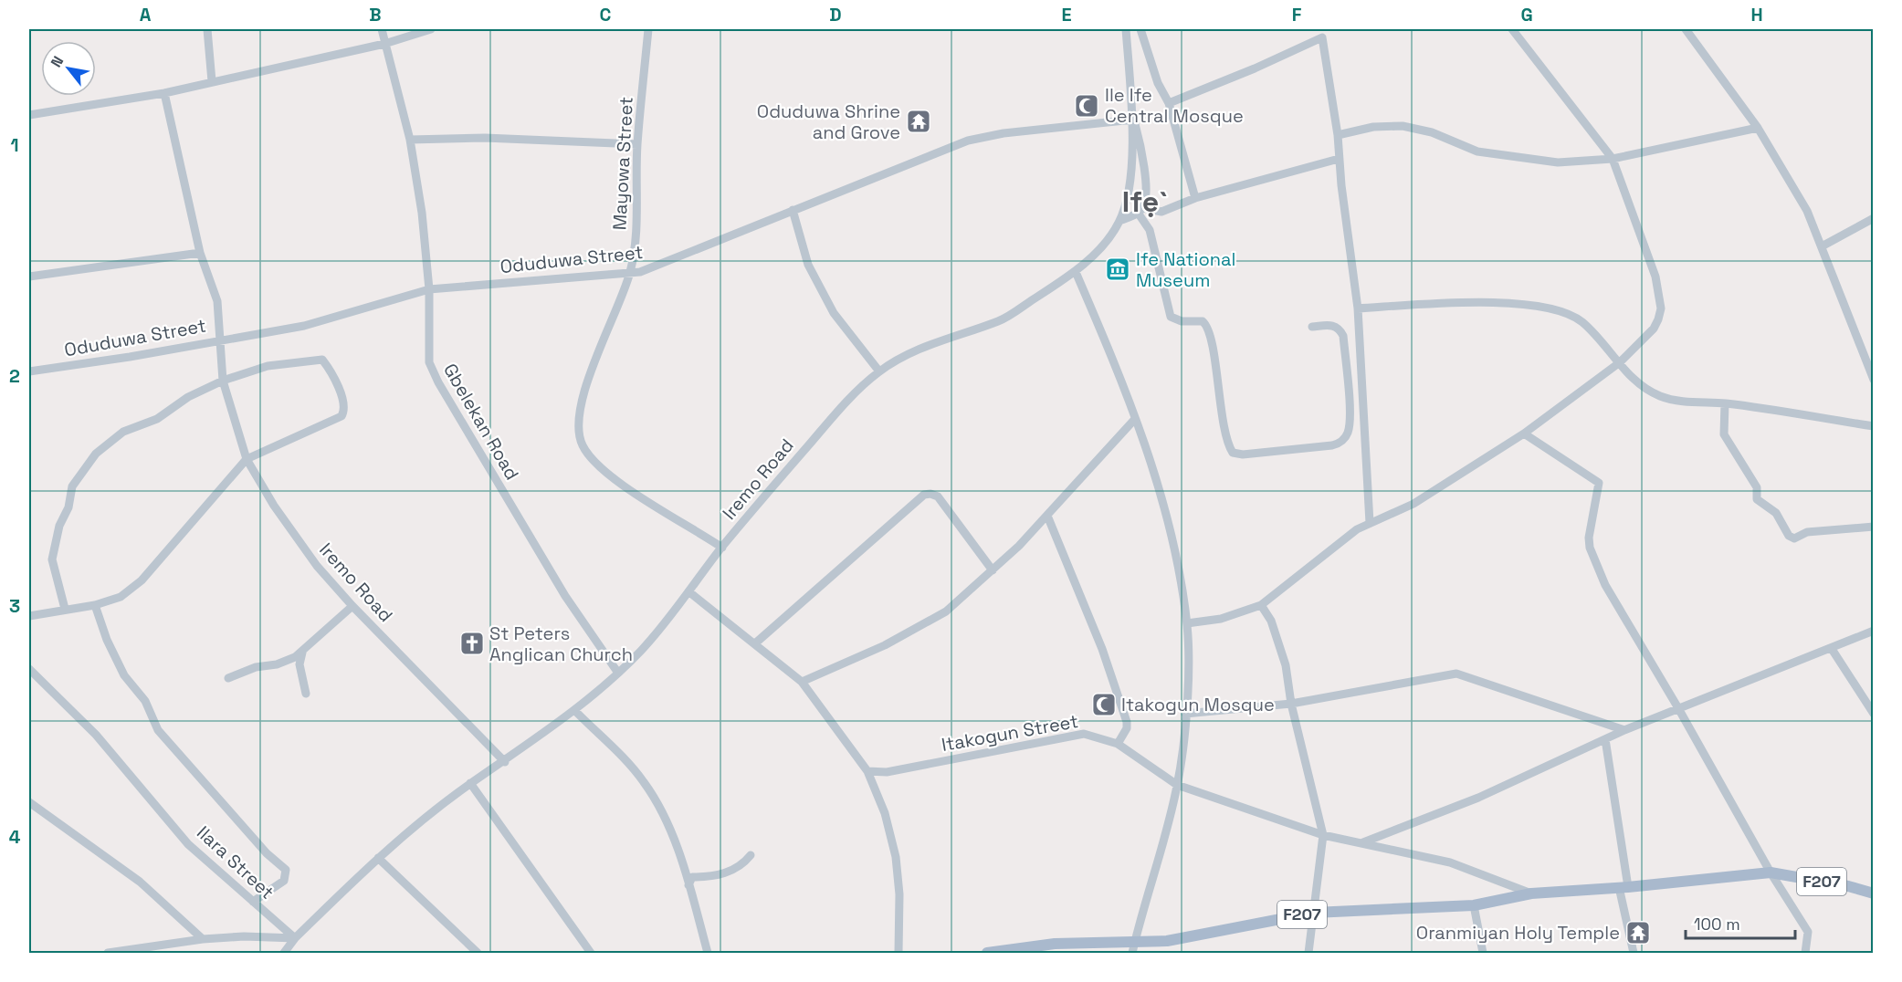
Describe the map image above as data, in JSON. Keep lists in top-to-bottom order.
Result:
{
  "streets": {
    "main road": ["F207"],
    "street": [
      "Mayowa Street",
      "Oduduwa Street",
      "Gbelekan Road",
      "Iremo Road",
      "Itakogun Street",
      "Ilara Street"
    ]
  },
  "crossings": [
    ["Mayowa Street", "Oduduwa Street"],
    ["Mayowa Street", "Iremo Road"],
    ["Oduduwa Street", "Gbelekan Road"],
    ["Oduduwa Street", "Iremo Road"],
    ["Gbelekan Road", "Iremo Road"],
    ["Iremo Road", "Ilara Street"],
    ["Itakogun Street", "F207"]
  ],
  "districts": ["Ifẹ̀"],
  "places": {
    "mosque": ["Ile Ife Central Mosque", "Itakogun Mosque"],
    "temple": ["Oduduwa Shrine and Grove", "Oranmiyan Holy Temple"],
    "museum": ["Ife National Museum"],
    "church": ["St Peters Anglican Church"]
  },
  "scale_bar": "100 m",
  "north": "top left",
  "grid": {
    "columns": [
      "A",
      "B",
      "C",
      "D",
      "E",
      "F",
      "G",
      "H"
    ],
    "rows": [
      "1",
      "2",
      "3",
      "4"
    ]
  }
}
